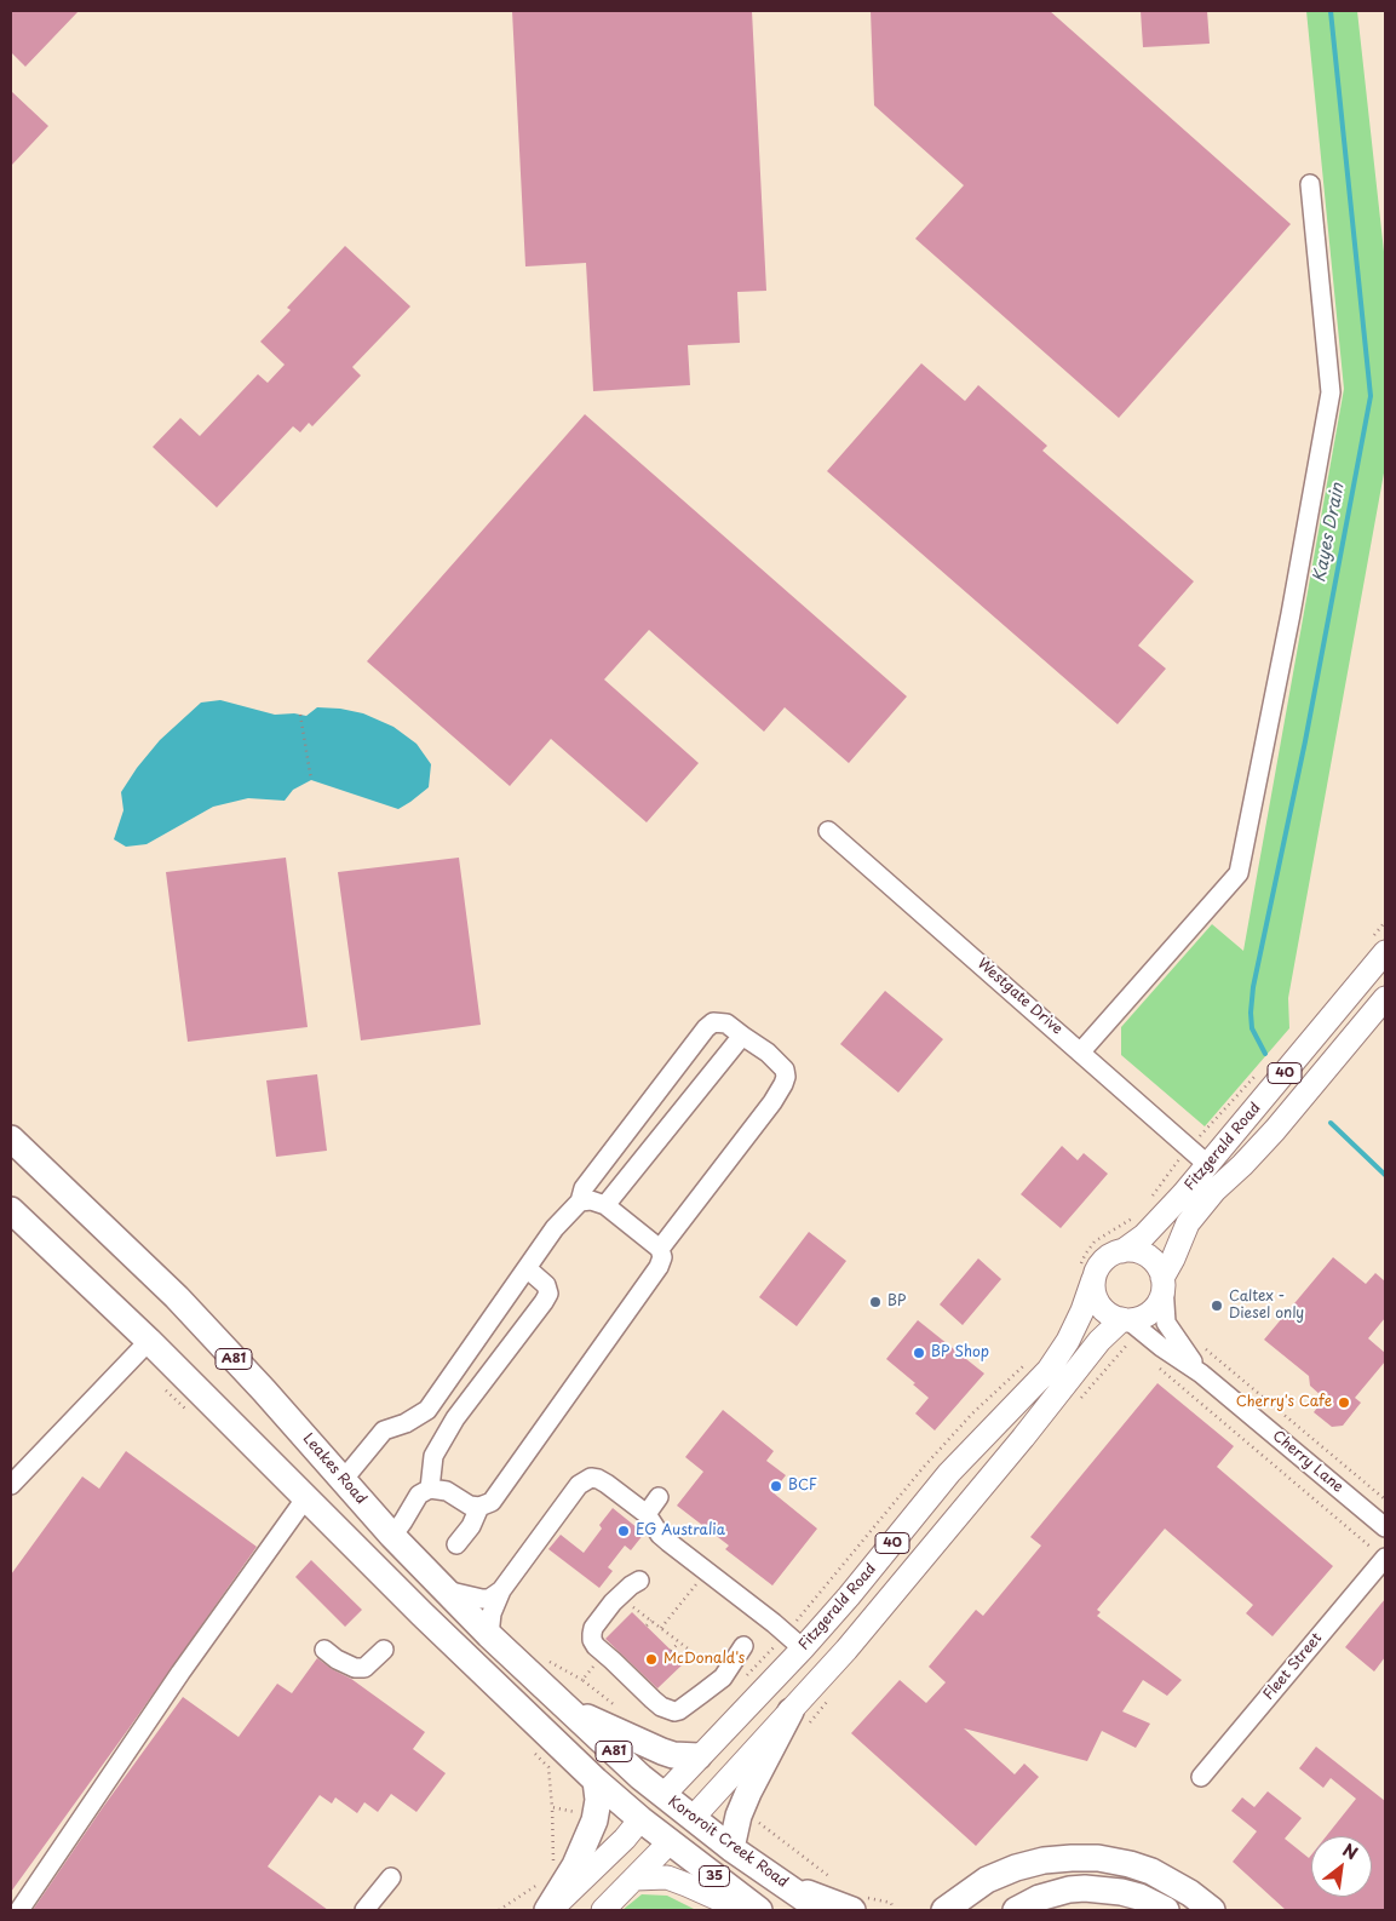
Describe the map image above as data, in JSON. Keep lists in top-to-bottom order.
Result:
{
  "streets": {
    "highway": [
      "Fitzgerald Road",
      "A81",
      "Leakes Road",
      "Kororoit Creek Road",
      "35"
    ],
    "main road": ["40"],
    "street": ["Westgate Drive", "Cherry Lane", "Fleet Street"]
  },
  "crossings": [
    ["Westgate Drive", "Fitzgerald Road"],
    ["40", "Fitzgerald Road"],
    ["40", "Cherry Lane"],
    ["40", "Kororoit Creek Road"],
    ["Fitzgerald Road", "A81"],
    ["Fitzgerald Road", "Cherry Lane"],
    ["Fitzgerald Road", "Leakes Road"],
    ["Fitzgerald Road", "Kororoit Creek Road"],
    ["Leakes Road", "Kororoit Creek Road"]
  ],
  "water": ["Kayes Drain"],
  "places": [
    "BP",
    "Caltex - Diesel only",
    "BP Shop",
    "Cherry's Cafe",
    "BCF",
    "EG Australia",
    "McDonald's"
  ],
  "north": "top right"
}
